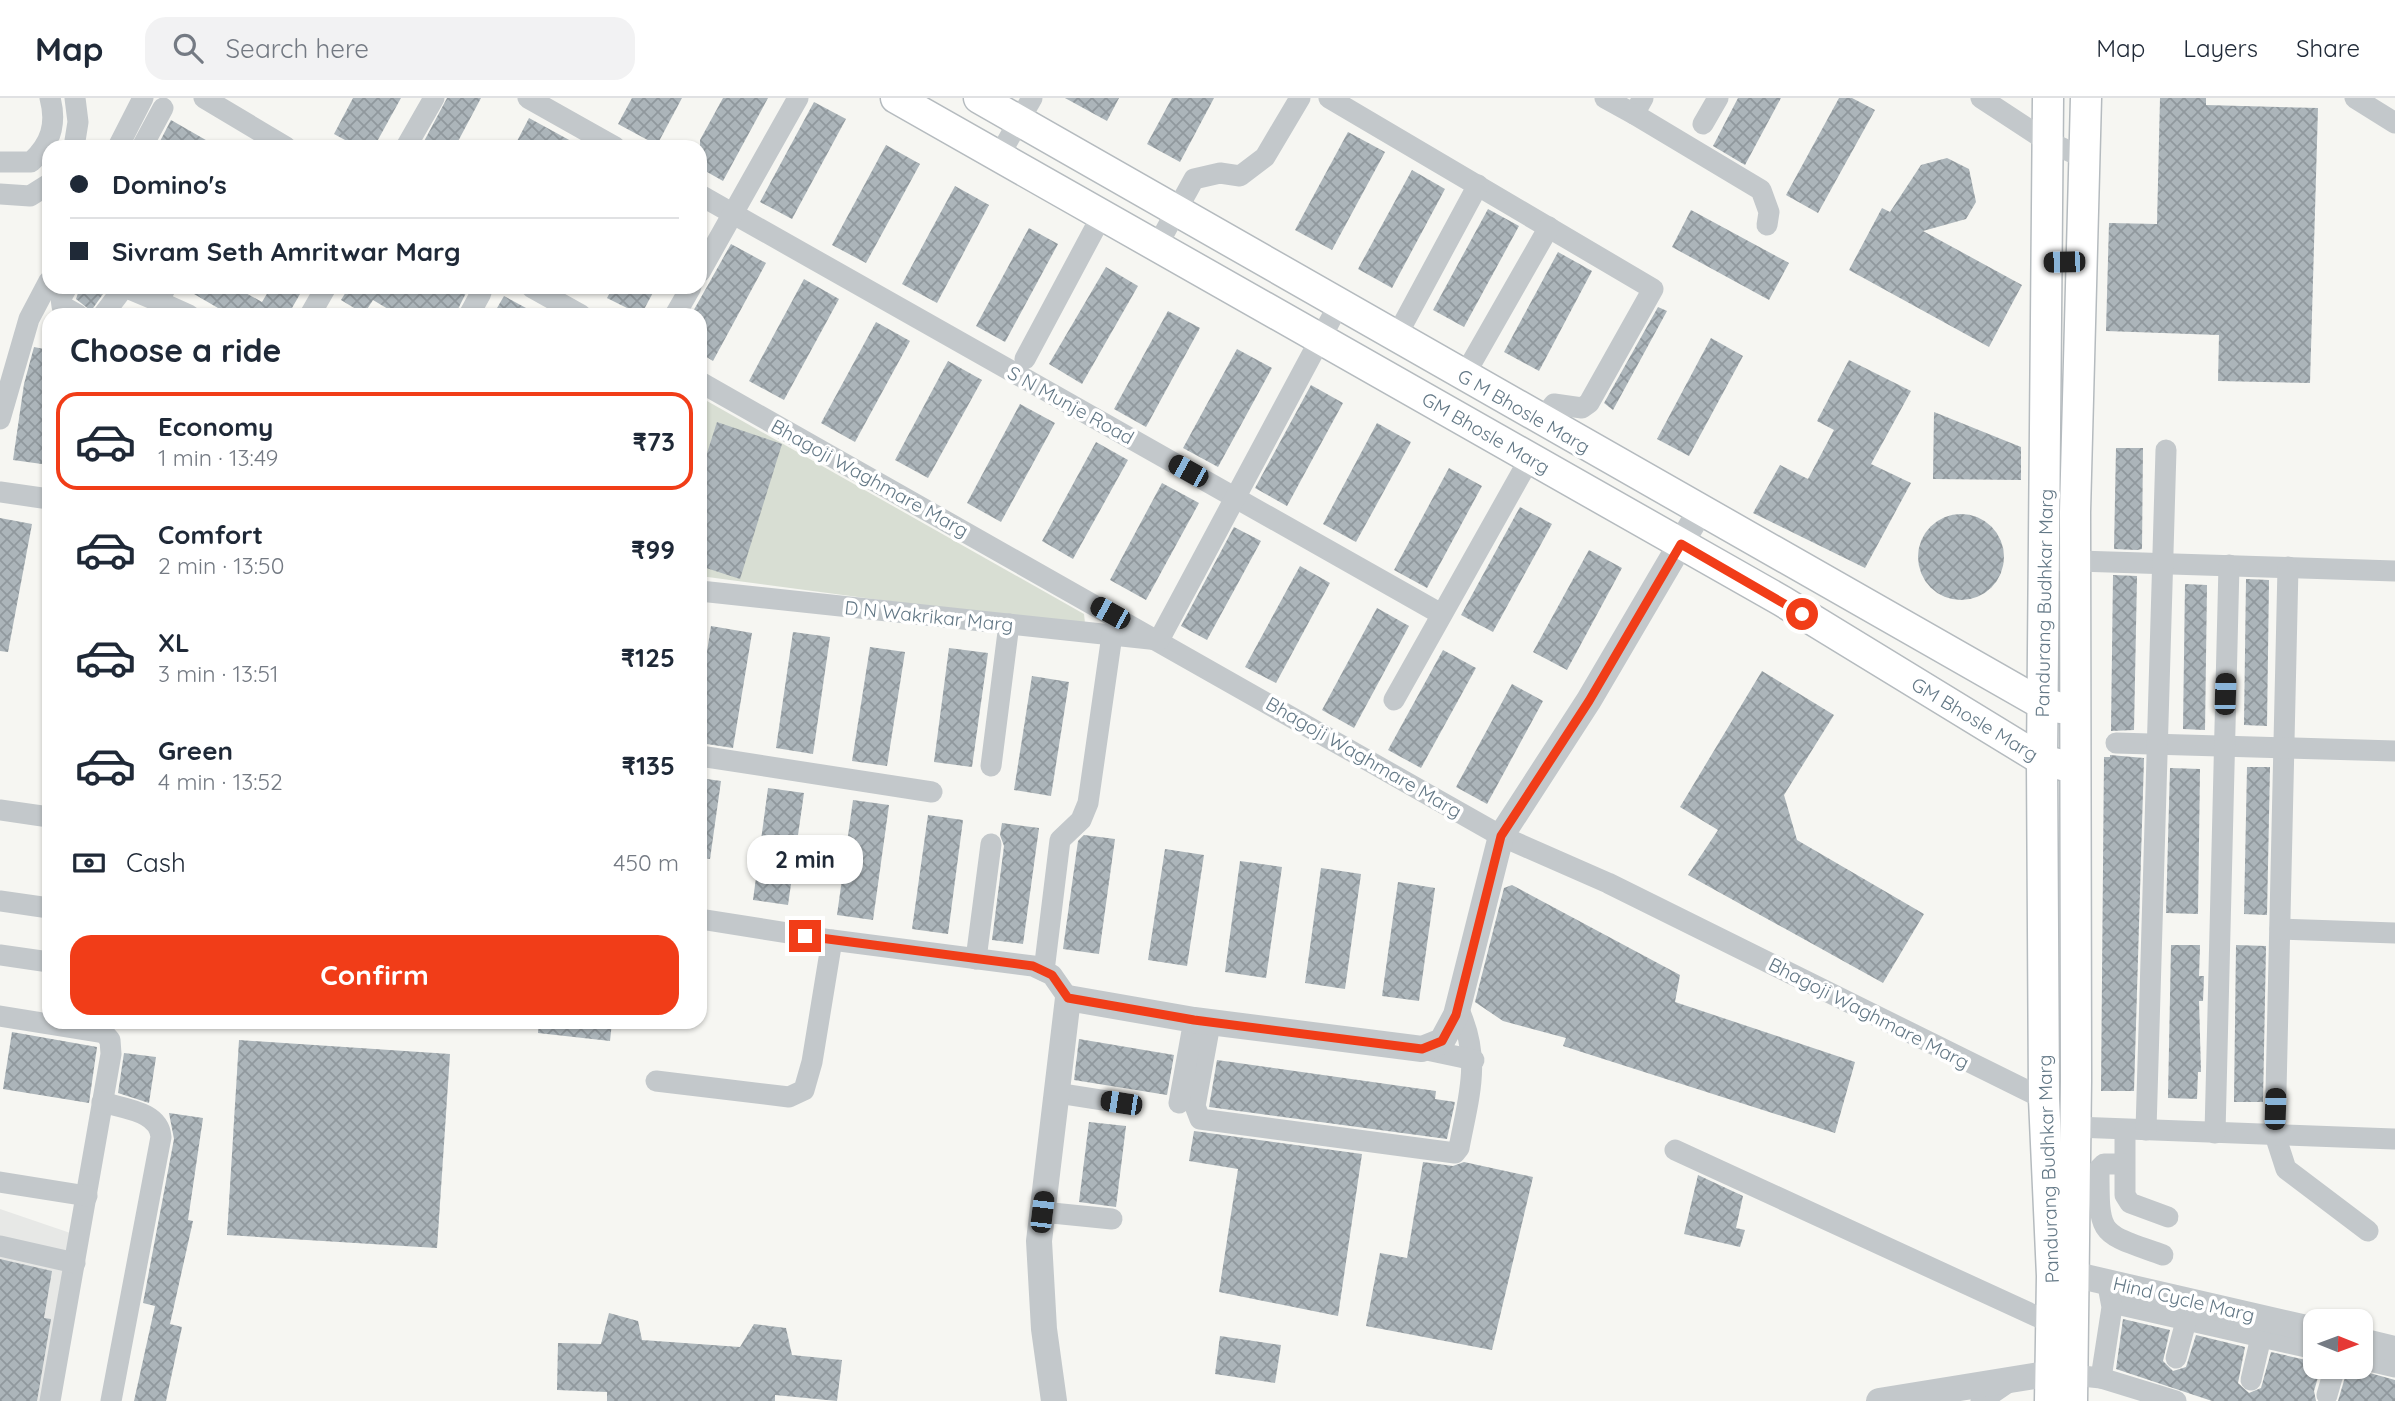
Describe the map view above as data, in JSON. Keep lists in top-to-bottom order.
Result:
{
  "streets": {
    "main road": ["G M Bhosle Marg", "GM Bhosle Marg", "Pandurang Budhkar Marg"],
    "street": [
      "S N Munje Road",
      "Bhagoji Waghmare Marg",
      "D N Wakrikar Marg",
      "Hind Cycle Marg"
    ]
  },
  "crossings": [
    ["G M Bhosle Marg", "Pandurang Budhkar Marg"],
    ["GM Bhosle Marg", "Pandurang Budhkar Marg"],
    ["Bhagoji Waghmare Marg", "Pandurang Budhkar Marg"],
    ["Bhagoji Waghmare Marg", "D N Wakrikar Marg"],
    ["Pandurang Budhkar Marg", "Hind Cycle Marg"]
  ],
  "north": "right",
  "page": {
    "header": "Map",
    "search": "Search here",
    "nav": ["Map", "Layers", "Share"],
    "banner": ["Domino's", "Sivram Seth Amritwar Marg"],
    "heading": "Choose a ride",
    "list": [
      {
        "name": "Economy",
        "note": "1 min · 13:49",
        "value": "₹73"
      },
      {
        "name": "Comfort",
        "note": "2 min · 13:50",
        "value": "₹99"
      },
      {
        "name": "XL",
        "note": "3 min · 13:51",
        "value": "₹125"
      },
      {
        "name": "Green",
        "note": "4 min · 13:52",
        "value": "₹135"
      }
    ],
    "pay": ["Cash", "450 m"],
    "bubble": "2 min",
    "buttons": "Confirm"
  }
}
